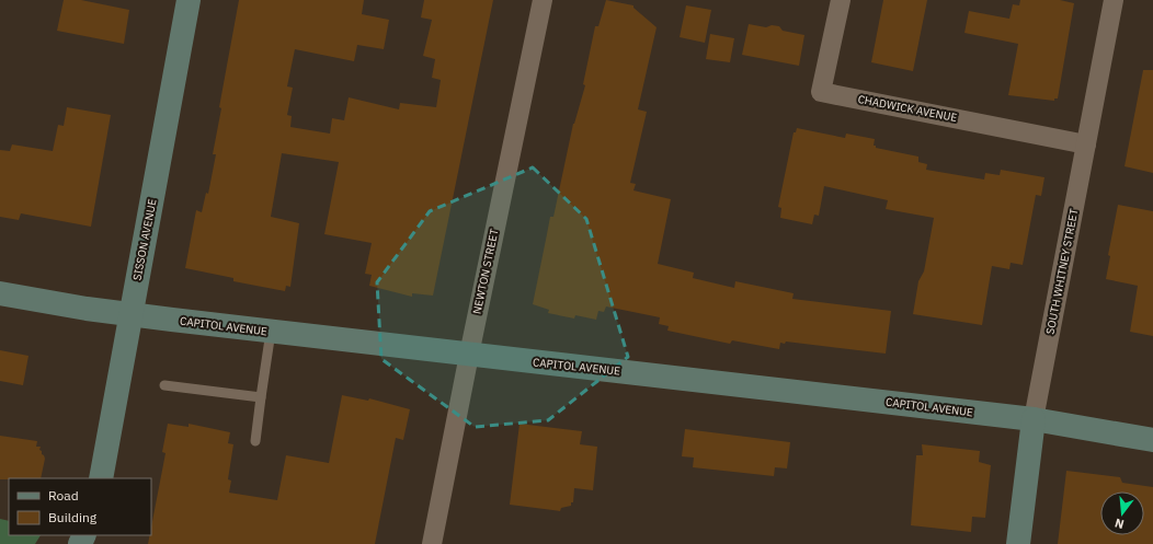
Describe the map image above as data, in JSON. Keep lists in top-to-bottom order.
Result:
{
  "streets": {
    "main road": ["SISSON AVENUE", "SOUTH WHITNEY STREET", "CAPITOL AVENUE"],
    "street": ["CHADWICK AVENUE", "NEWTON STREET"]
  },
  "crossings": [
    ["CHADWICK AVENUE", "SOUTH WHITNEY STREET"],
    ["SISSON AVENUE", "CAPITOL AVENUE"],
    ["NEWTON STREET", "CAPITOL AVENUE"],
    ["SOUTH WHITNEY STREET", "CAPITOL AVENUE"]
  ],
  "legend": ["Road", "Building"],
  "north": "bottom"
}
